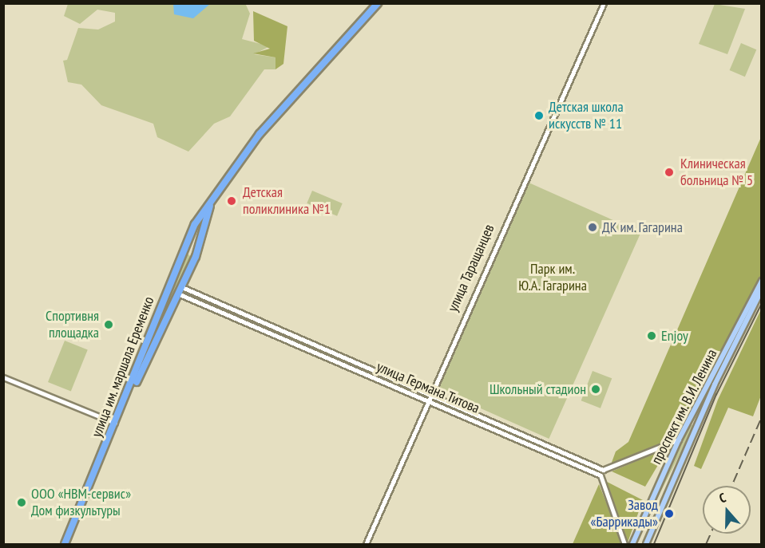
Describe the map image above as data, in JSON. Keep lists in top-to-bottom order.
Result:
{
  "streets": {
    "highway": ["улица им. маршала Еременко"],
    "main road": ["проспект им. В.И. Ленина"],
    "street": ["улица Таращанцев", "улица Германа Титова"]
  },
  "crossings": [
    ["улица Таращанцев", "улица Германа Титова"],
    ["улица им. маршала Еременко", "улица Германа Титова"],
    ["улица Германа Титова", "проспект им. В.И. Ленина"]
  ],
  "parks": ["Парк им. Ю.А. Гагарина"],
  "places": [
    "Детская школа искусств № 11",
    "Клиническая больница № 5",
    "Детская поликлиника №1",
    "ДК им. Гагарина",
    "Спортивня площадка",
    "Enjoy",
    "Школьный стадион",
    "ООО «НВМ-сервис» Дом физкультуры",
    "Завод «Баррикады»"
  ],
  "north": "top"
}
